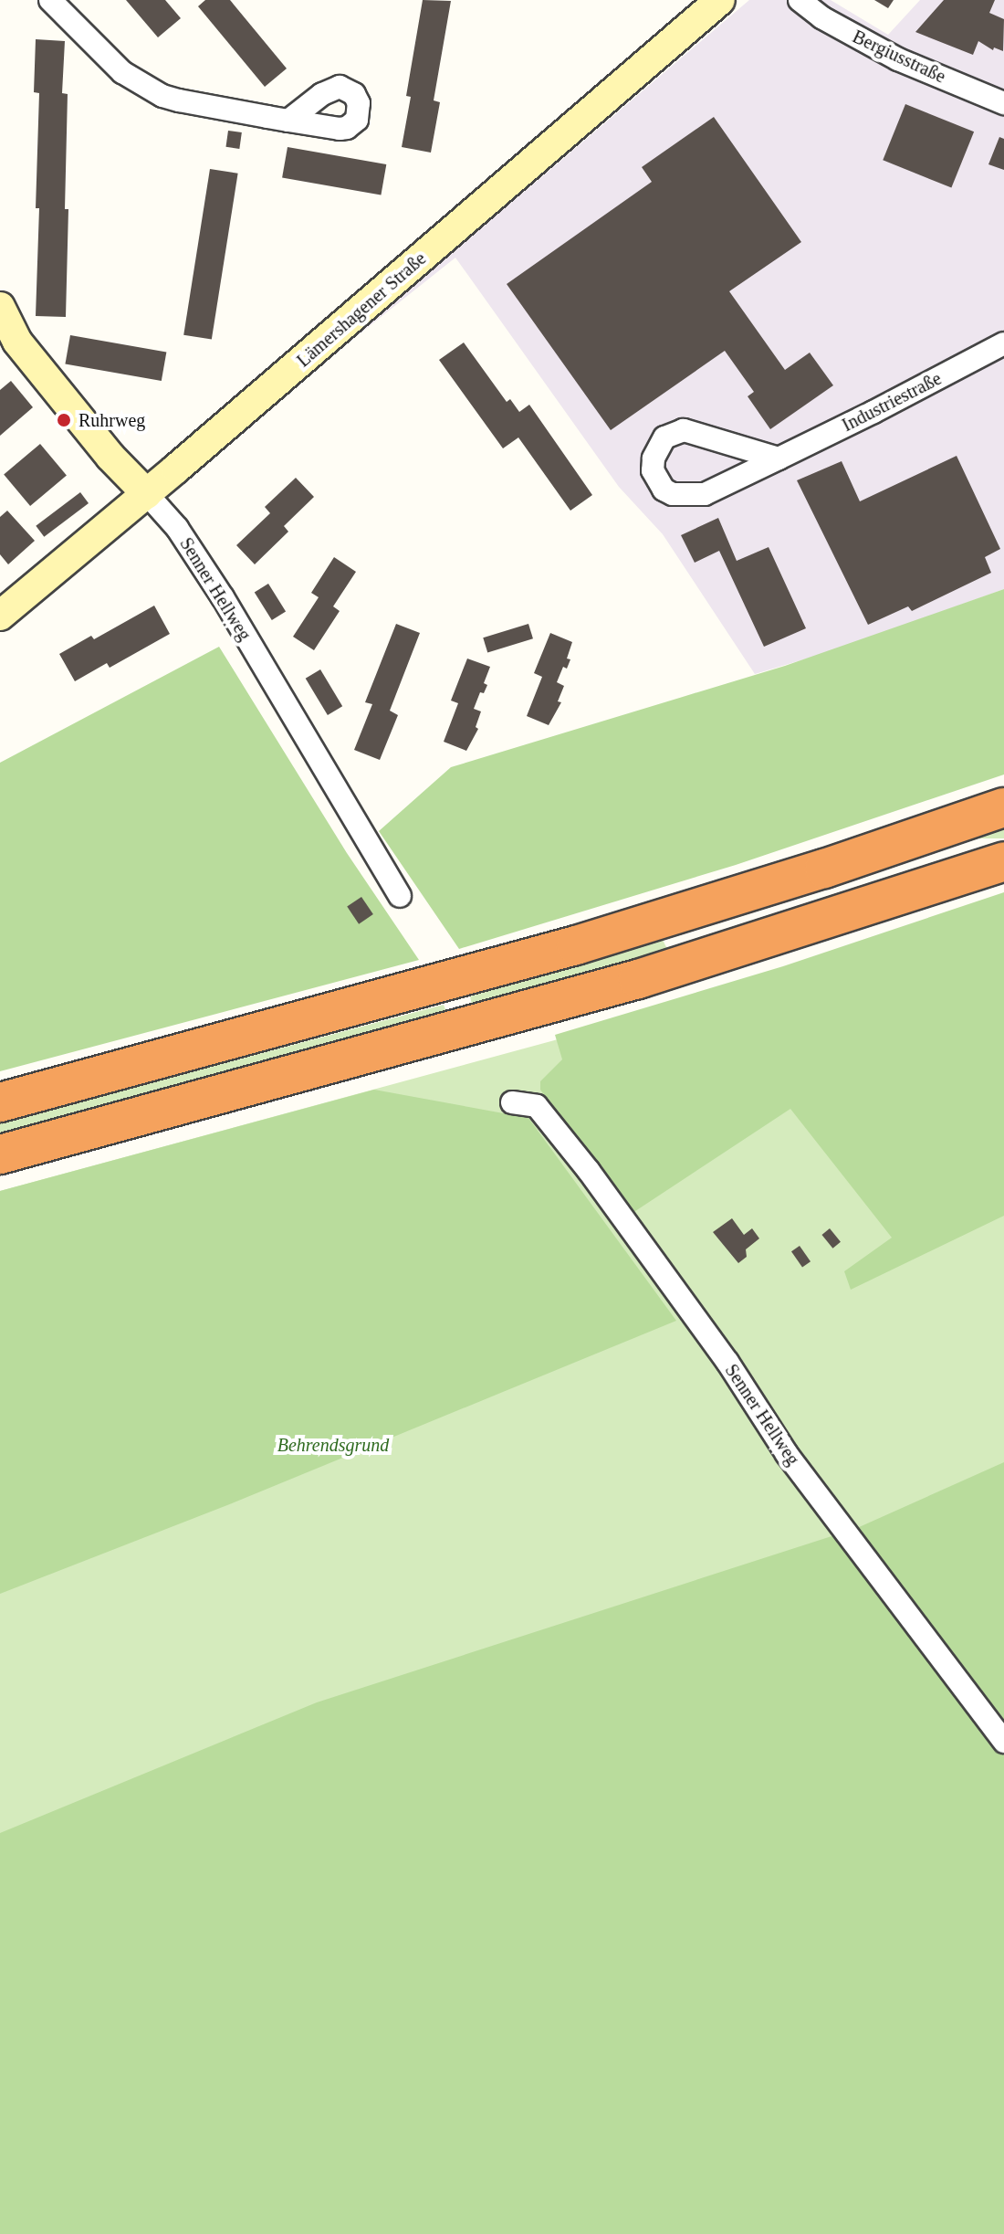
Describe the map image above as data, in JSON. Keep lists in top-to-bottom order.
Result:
{
  "streets": {
    "main road": ["Lämershagener Straße", "Senner Hellweg"],
    "street": ["Bergiusstraße", "Industriestraße"]
  },
  "crossings": [
    ["Lämershagener Straße", "Senner Hellweg"]
  ],
  "parks": ["Behrendsgrund"],
  "places": ["Ruhrweg"]
}
